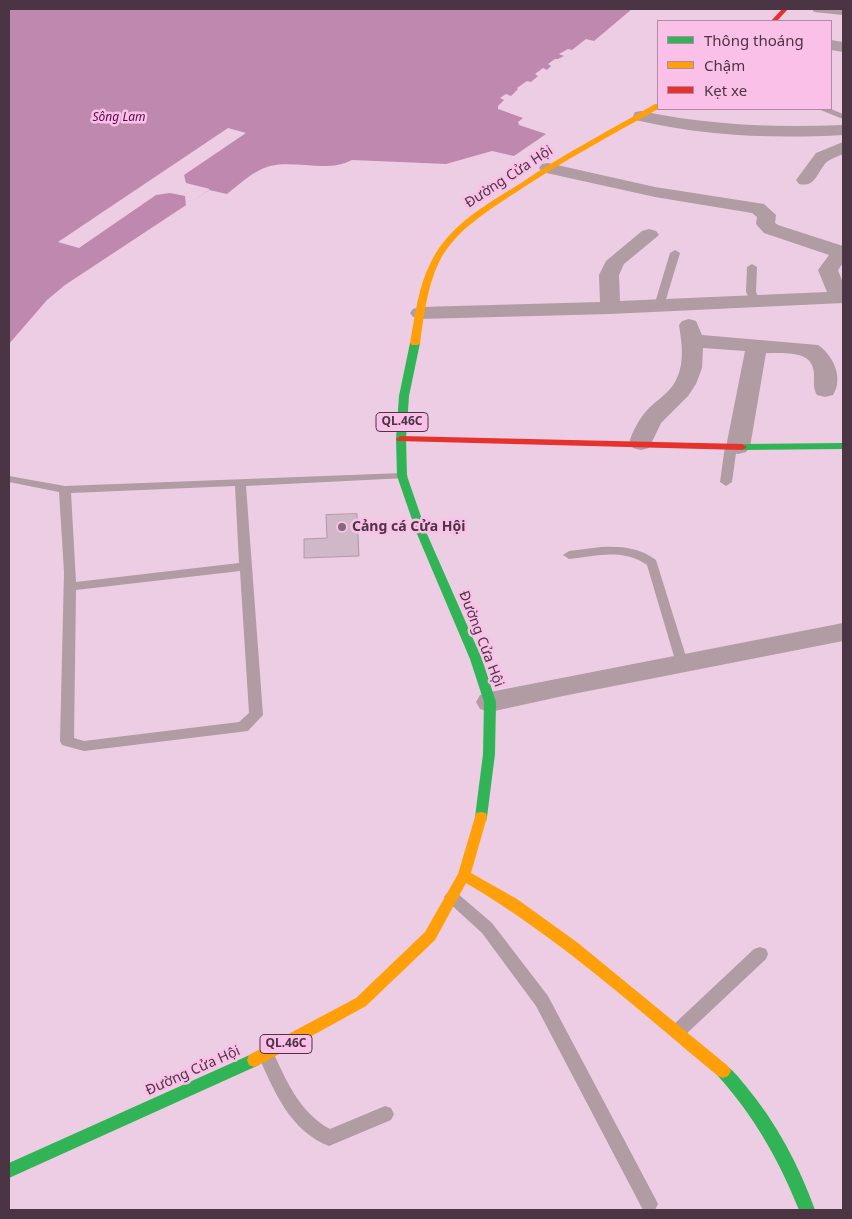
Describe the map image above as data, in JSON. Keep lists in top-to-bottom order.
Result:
{
  "streets": {
    "main road": ["Đường Cửa Hội", "QL.46C"]
  },
  "water": ["Sông Lam"],
  "places": ["Cảng cá Cửa Hội"],
  "legend": ["Thông thoáng", "Chậm", "Kẹt xe"]
}
